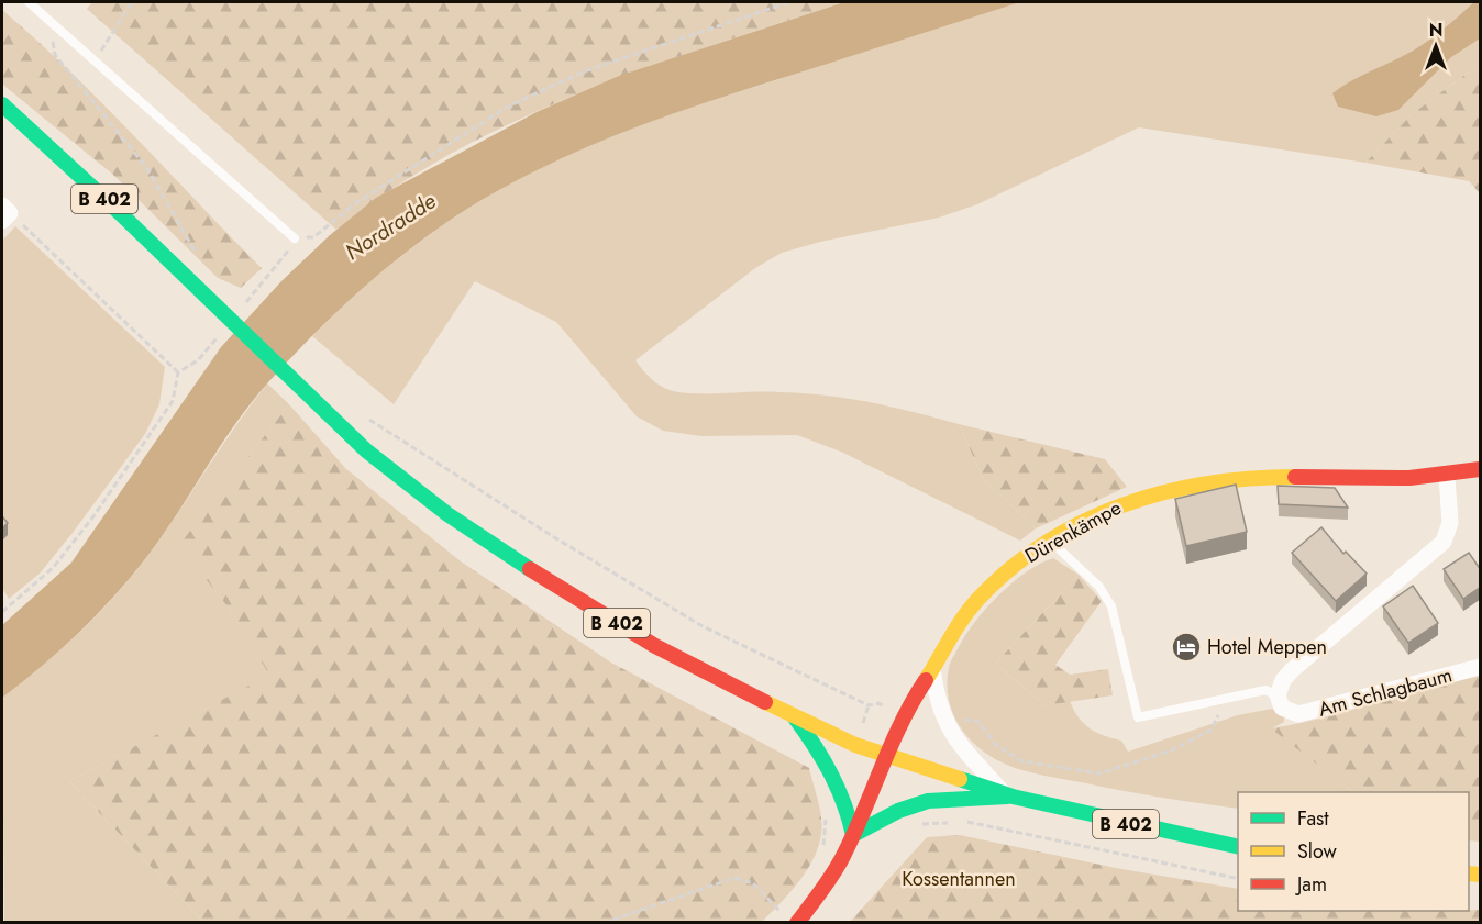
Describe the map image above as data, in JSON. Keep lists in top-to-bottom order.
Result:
{
  "streets": {
    "main road": ["B 402", "Dürenkämpe"],
    "street": ["Am Schlagbaum"]
  },
  "crossings": [
    ["B 402", "Dürenkämpe"]
  ],
  "water": ["Nordradde"],
  "parks": ["Kossentannen"],
  "places": {
    "hotel": ["Hotel Meppen"]
  },
  "legend": ["Fast", "Slow", "Jam"],
  "north": "top"
}
